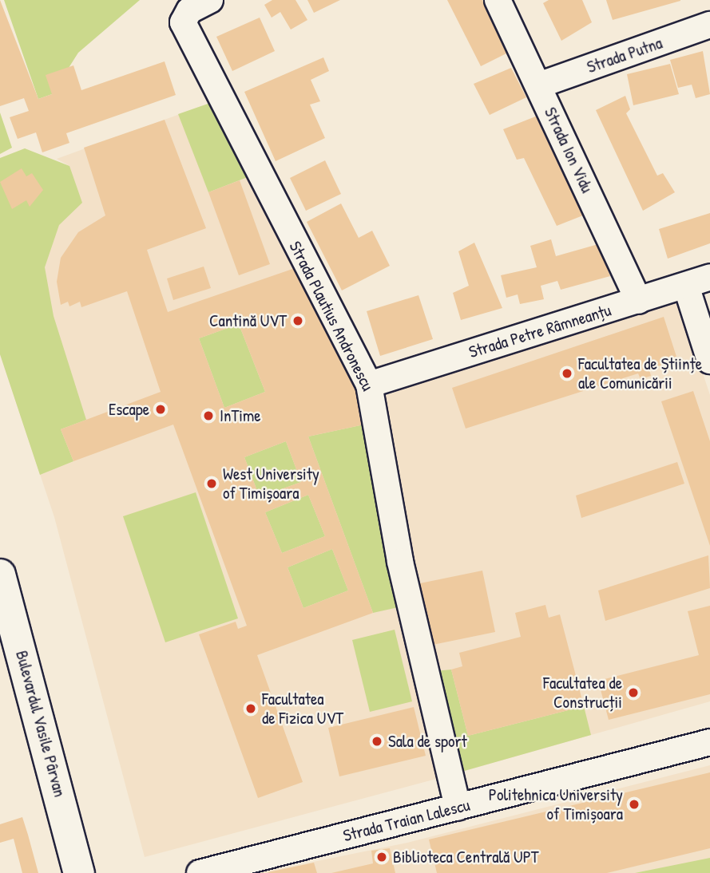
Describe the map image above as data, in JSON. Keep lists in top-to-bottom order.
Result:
{
  "streets": {
    "main road": ["Bulevardul Vasile Pârvan"],
    "street": [
      "Strada Putna",
      "Strada Ion Vidu",
      "Strada Plautius Andronescu",
      "Strada Petre Râmneanțu",
      "Strada Traian Lalescu"
    ]
  },
  "crossings": [
    ["Strada Putna", "Strada Ion Vidu"],
    ["Strada Ion Vidu", "Strada Petre Râmneanțu"],
    ["Strada Plautius Andronescu", "Strada Petre Râmneanțu"],
    ["Strada Plautius Andronescu", "Strada Traian Lalescu"]
  ],
  "places": [
    "Cantină UVT",
    "Facultatea de Științe ale Comunicării",
    "Escape",
    "InTime",
    "West University of Timișoara",
    "Facultatea de Construcții",
    "Facultatea de Fizica UVT",
    "Sala de sport",
    "Politehnica University of Timișoara",
    "Biblioteca Centrală UPT"
  ]
}
